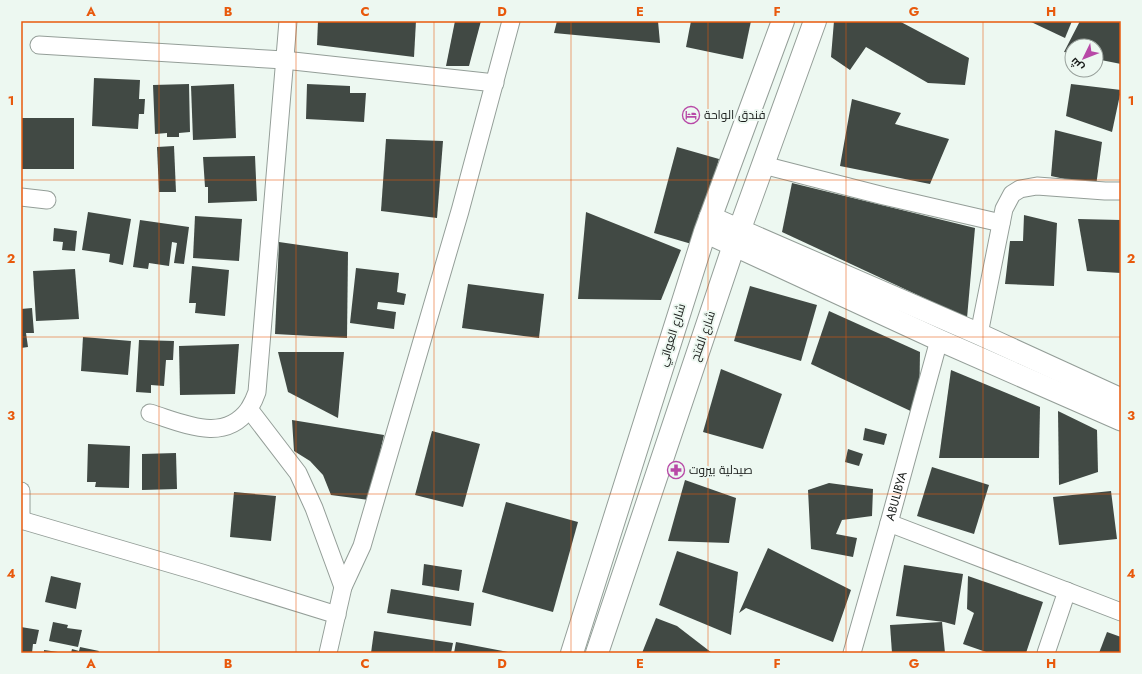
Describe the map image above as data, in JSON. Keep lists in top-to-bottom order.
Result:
{
  "streets": {
    "main road": ["شارع العواتي", "شارع الفتح"],
    "street": ["ABULIBYA"]
  },
  "places": {
    "hotel": ["فندق الواحة"],
    "pharmacy": ["صيدلية بيروت"]
  },
  "north": "bottom left",
  "grid": {
    "columns": [
      "A",
      "B",
      "C",
      "D",
      "E",
      "F",
      "G",
      "H"
    ],
    "rows": [
      "1",
      "2",
      "3",
      "4"
    ]
  }
}
